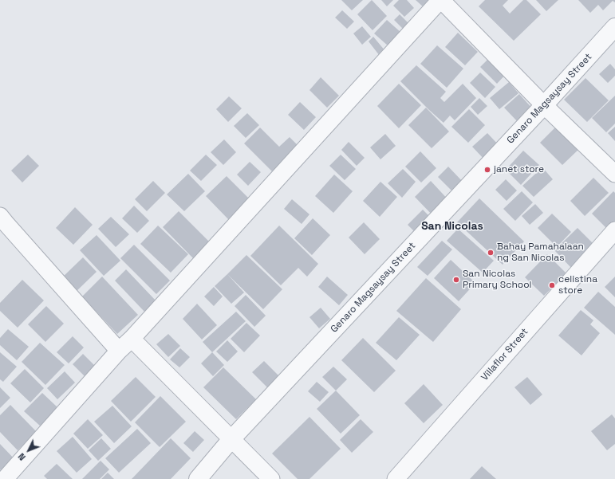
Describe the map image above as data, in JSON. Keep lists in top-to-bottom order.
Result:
{
  "streets": {
    "street": ["Genaro Magsaysay Street", "Villaflor Street"]
  },
  "districts": ["San Nicolas"],
  "places": [
    "janet store",
    "Bahay Pamahalaan ng San Nicolas",
    "San Nicolas Primary School",
    "celistina store"
  ],
  "north": "bottom left"
}
